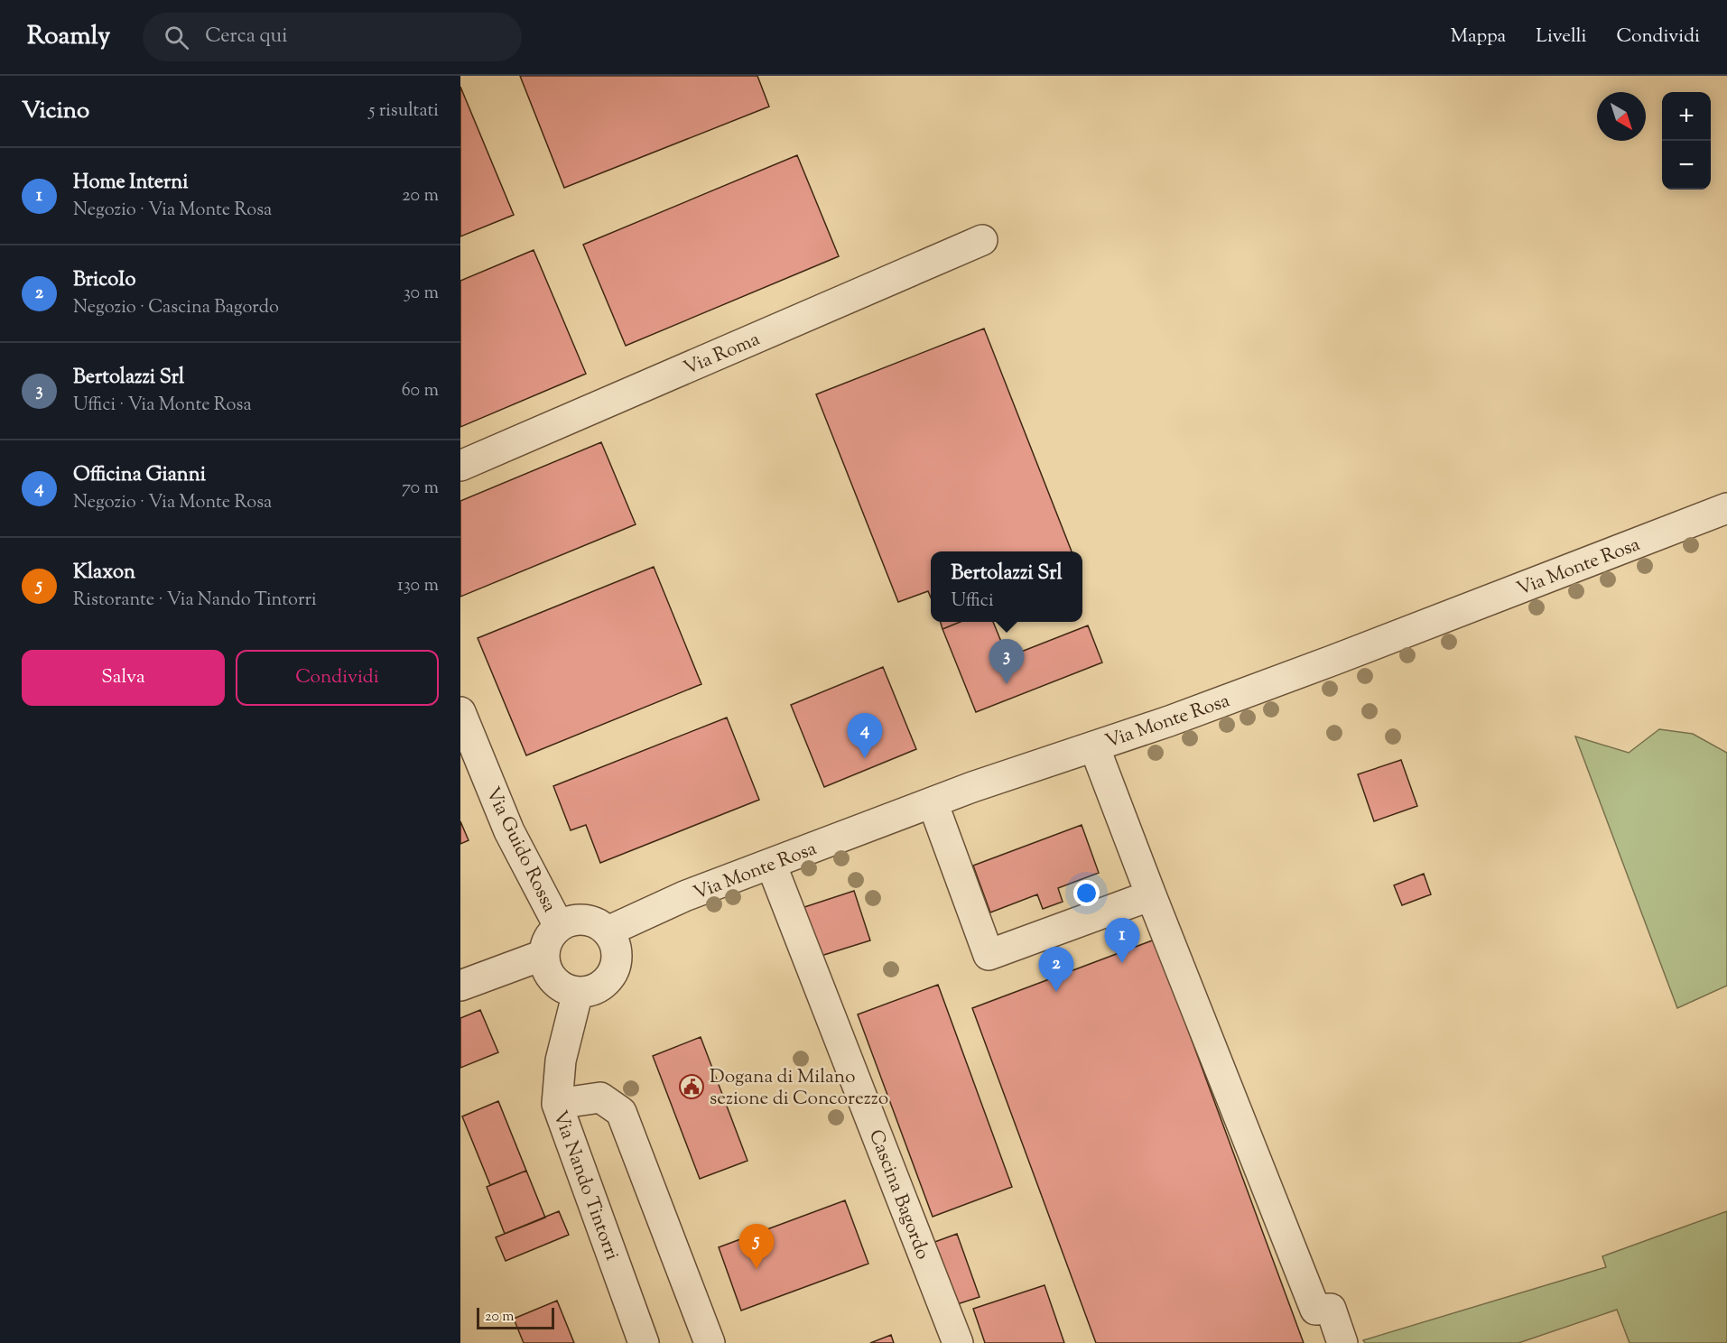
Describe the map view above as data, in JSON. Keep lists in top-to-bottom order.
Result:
{
  "streets": {
    "street": [
      "Via Roma",
      "Via Monte Rosa",
      "Via Guido Rossa",
      "Via Nando Tintorri",
      "Cascina Bagordo"
    ]
  },
  "crossings": [
    ["Via Monte Rosa", "Via Guido Rossa"],
    ["Via Monte Rosa", "Via Nando Tintorri"],
    ["Via Monte Rosa", "Cascina Bagordo"],
    ["Via Guido Rossa", "Via Nando Tintorri"]
  ],
  "places": {
    "public building": ["Dogana di Milano sezione di Concorezzo"]
  },
  "scale_bar": "20 m",
  "north": "bottom right",
  "page": {
    "header": "Roamly",
    "search": "Cerca qui",
    "nav": ["Mappa", "Livelli", "Condividi"],
    "heading": ["Vicino", "5 risultati"],
    "map_buttons": ["+", "−"],
    "list": [
      {
        "mark": "1",
        "name": "Home Interni",
        "note": "Negozio · Via Monte Rosa",
        "value": "20 m"
      },
      {
        "mark": "2",
        "name": "BricoIo",
        "note": "Negozio · Cascina Bagordo",
        "value": "30 m"
      },
      {
        "mark": "3",
        "name": "Bertolazzi Srl",
        "note": "Uffici · Via Monte Rosa",
        "value": "60 m"
      },
      {
        "mark": "4",
        "name": "Officina Gianni",
        "note": "Negozio · Via Monte Rosa",
        "value": "70 m"
      },
      {
        "mark": "5",
        "name": "Klaxon",
        "note": "Ristorante · Via Nando Tintorri",
        "value": "130 m"
      }
    ],
    "popup": ["Bertolazzi Srl", "Uffici"],
    "buttons": ["Salva", "Condividi"],
    "pins": [
      "3",
      "4",
      "1",
      "2",
      "5"
    ],
    "scale": "20 m"
  }
}
